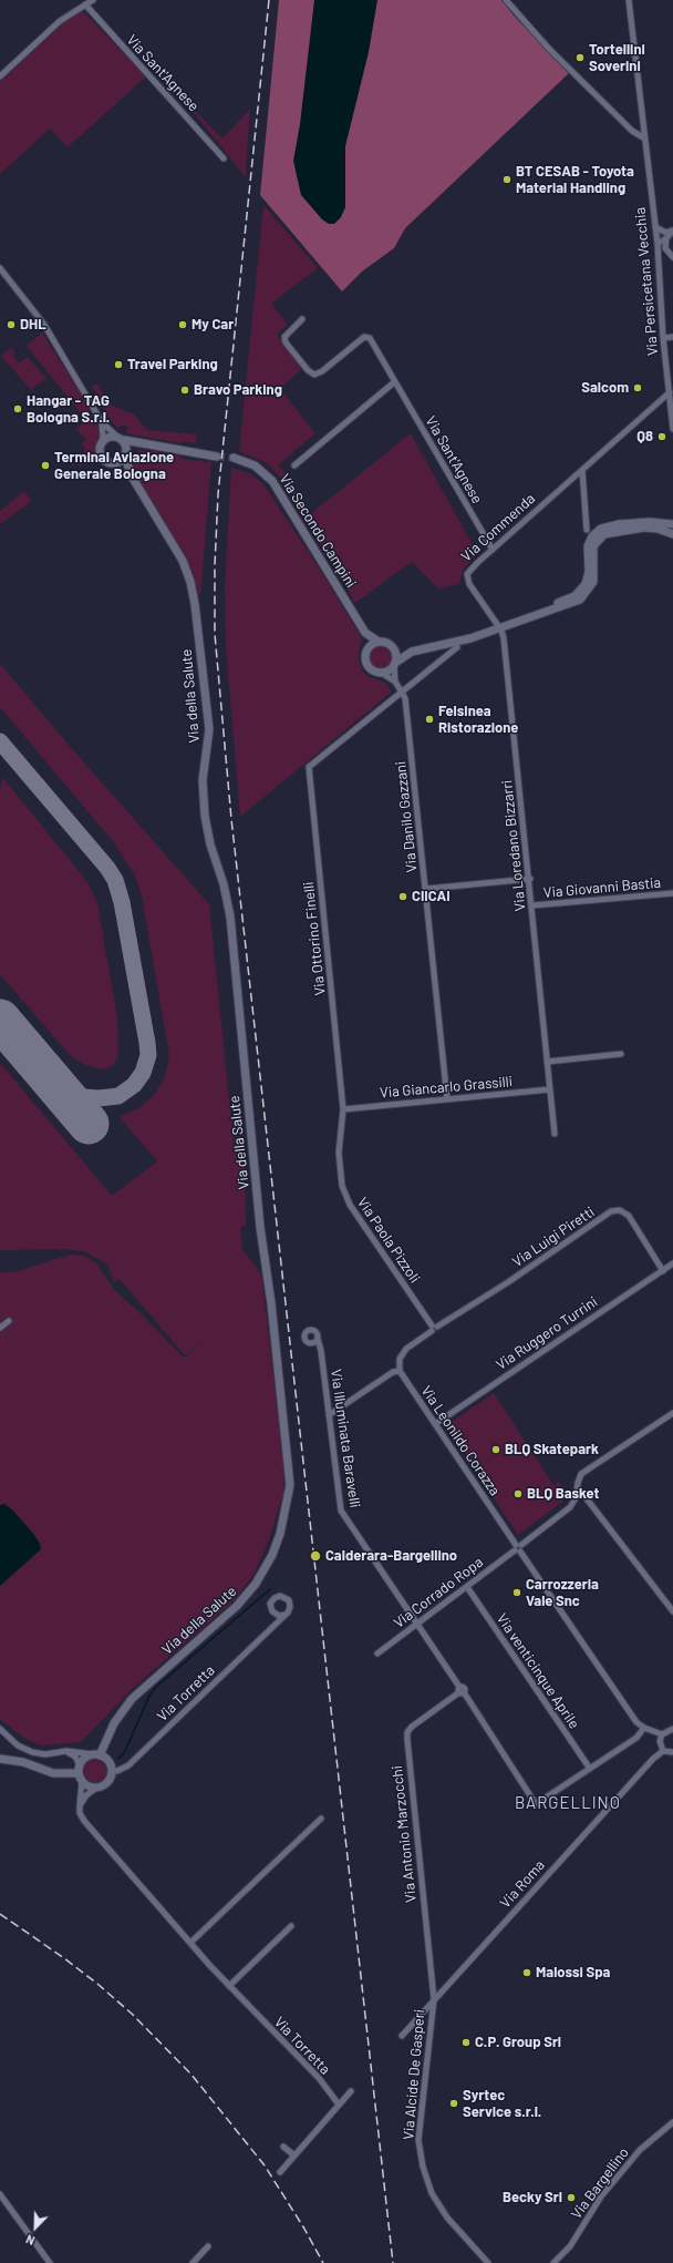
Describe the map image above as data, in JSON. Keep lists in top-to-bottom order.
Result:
{
  "streets": {
    "street": [
      "Via Sant'Agnese",
      "Via Persicetana Vecchia",
      "Via Commenda",
      "Via Secondo Campini",
      "Via della Salute",
      "Via Danilo Gazzani",
      "Via Loredano Bizzarri",
      "Via Giovanni Bastia",
      "Via Ottorino Finelli",
      "Via Giancarlo Grassilli",
      "Via Luigi Piretti",
      "Via Paola Pizzoli",
      "Via Ruggero Turrini",
      "Via Illuminata Baravelli",
      "Via Leonildo Corazza",
      "Via Corrado Ropa",
      "Via venticinque Aprile",
      "Via Torretta",
      "Via Antonio Marzocchi",
      "Via Roma",
      "Via Alcide De Gasperi",
      "Via Bargellino"
    ]
  },
  "crossings": [
    ["Via Sant'Agnese", "Via Commenda"],
    ["Via Persicetana Vecchia", "Via Commenda"],
    ["Via Commenda", "Via Loredano Bizzarri"],
    ["Via della Salute", "Via Torretta"],
    ["Via Danilo Gazzani", "Via Ottorino Finelli"],
    ["Via Danilo Gazzani", "Via Giancarlo Grassilli"],
    ["Via Loredano Bizzarri", "Via Giovanni Bastia"],
    ["Via Loredano Bizzarri", "Via Giancarlo Grassilli"],
    ["Via Ottorino Finelli", "Via Giancarlo Grassilli"],
    ["Via Ottorino Finelli", "Via Paola Pizzoli"],
    ["Via Giancarlo Grassilli", "Via Paola Pizzoli"],
    ["Via Luigi Piretti", "Via Paola Pizzoli"],
    ["Via Luigi Piretti", "Via Ruggero Turrini"],
    ["Via Luigi Piretti", "Via Leonildo Corazza"],
    ["Via Ruggero Turrini", "Via Leonildo Corazza"],
    ["Via Illuminata Baravelli", "Via Corrado Ropa"],
    ["Via Leonildo Corazza", "Via Corrado Ropa"],
    ["Via Corrado Ropa", "Via venticinque Aprile"],
    ["Via Antonio Marzocchi", "Via Roma"],
    ["Via Antonio Marzocchi", "Via Alcide De Gasperi"],
    ["Via Roma", "Via Alcide De Gasperi"]
  ],
  "districts": ["BARGELLINO"],
  "places": [
    "Tortellini Soverini",
    "BT CESAB - Toyota Material Handling",
    "DHL",
    "My Car",
    "Travel Parking",
    "Salcom",
    "Bravo Parking",
    "Hangar - TAG Bologna S.r.l.",
    "Q8",
    "Terminal Aviazione Generale Bologna",
    "Felsinea Ristorazione",
    "CIICAI",
    "BLQ Skatepark",
    "BLQ Basket",
    "Calderara-Bargellino",
    "Carrozzeria Vale Snc",
    "Malossi Spa",
    "C.P. Group Srl",
    "Syrtec Service s.r.l.",
    "Becky Srl"
  ],
  "north": "bottom left"
}
